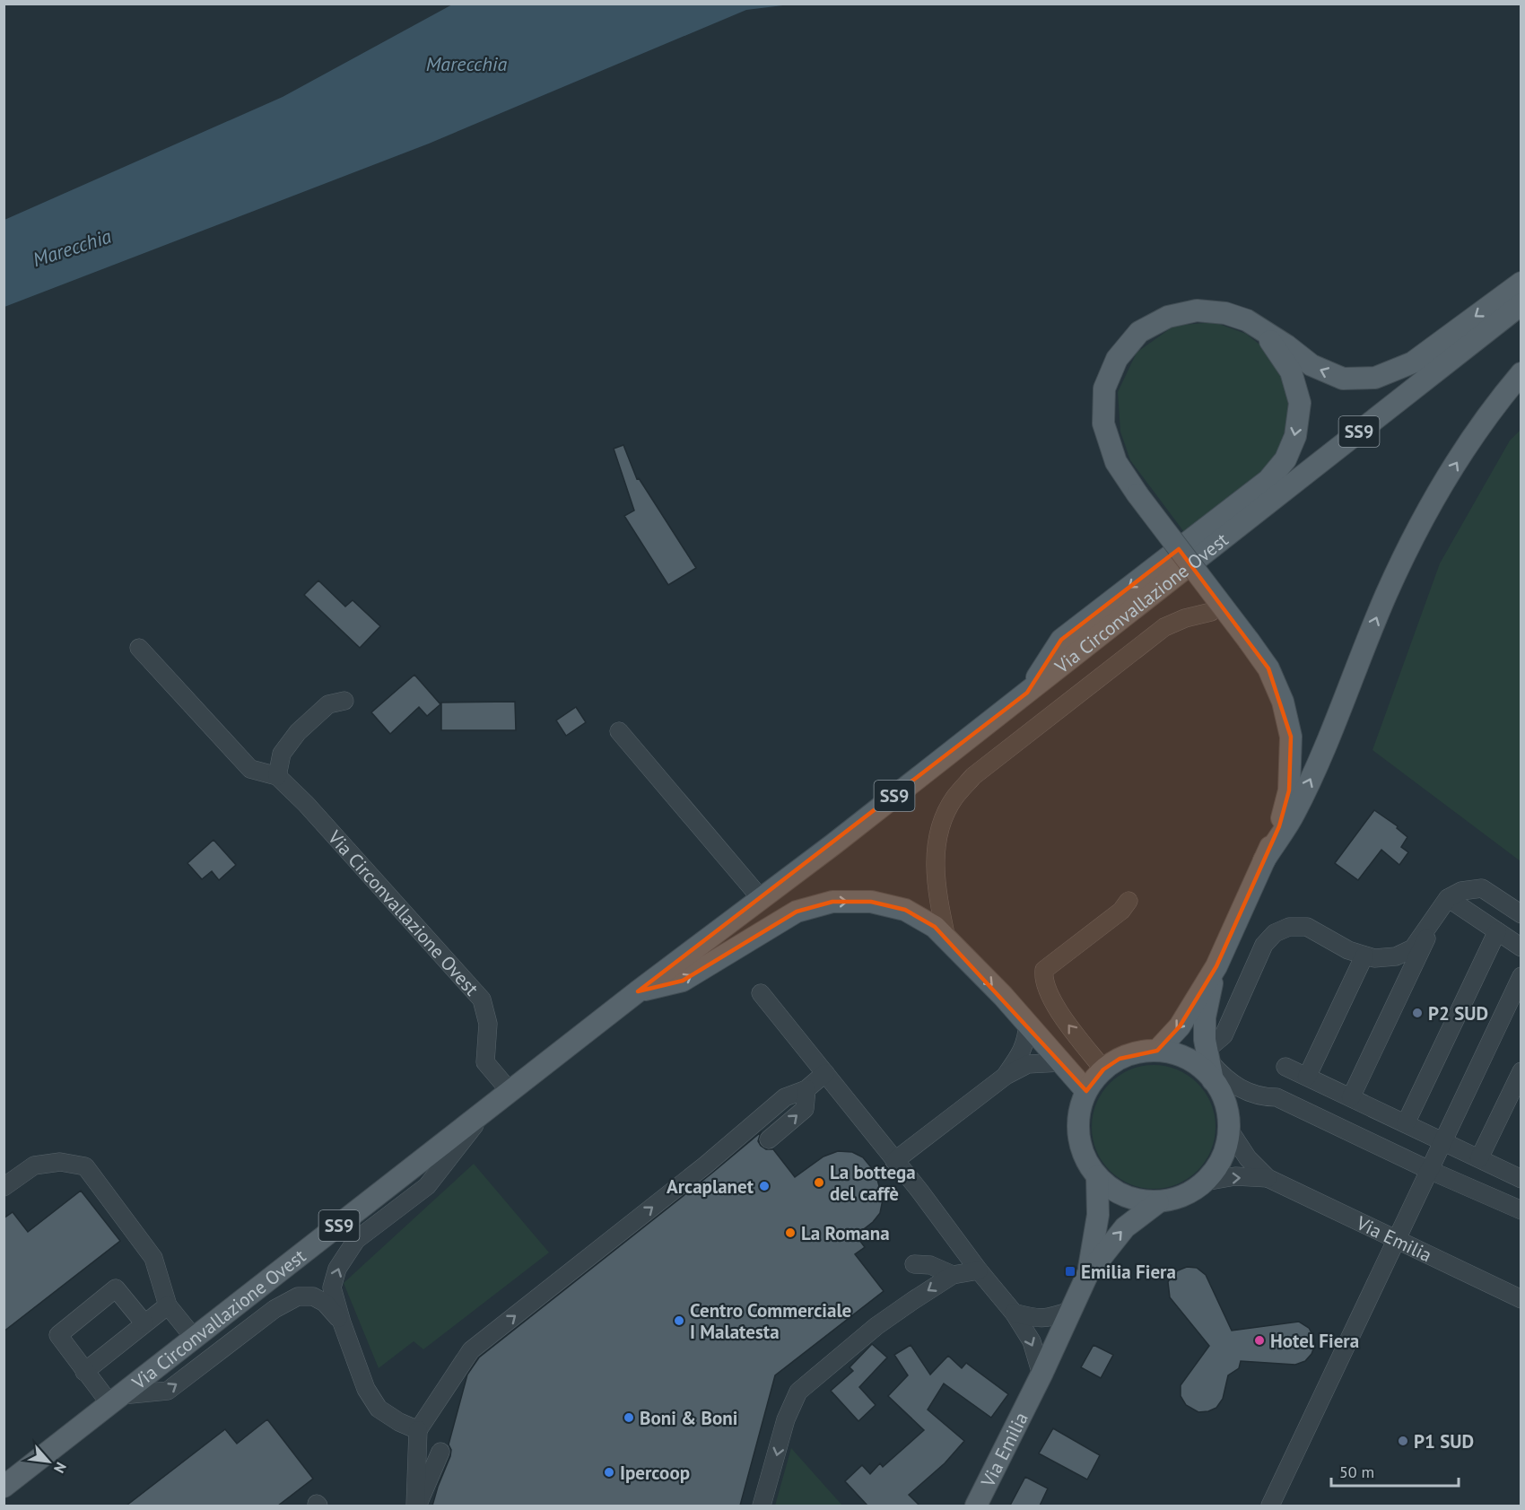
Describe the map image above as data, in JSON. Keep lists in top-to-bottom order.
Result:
{
  "streets": {
    "main road": ["SS9", "Via Circonvallazione Ovest", "Via Emilia"]
  },
  "water": ["Marecchia"],
  "places": {
    "other": [
      "P2 SUD",
      "La bottega del caffè",
      "Arcaplanet",
      "La Romana",
      "Centro Commerciale I Malatesta",
      "Hotel Fiera",
      "Boni & Boni",
      "P1 SUD",
      "Ipercoop"
    ],
    "transit": ["Emilia Fiera"]
  },
  "scale_bar": "50 m",
  "north": "bottom right"
}
